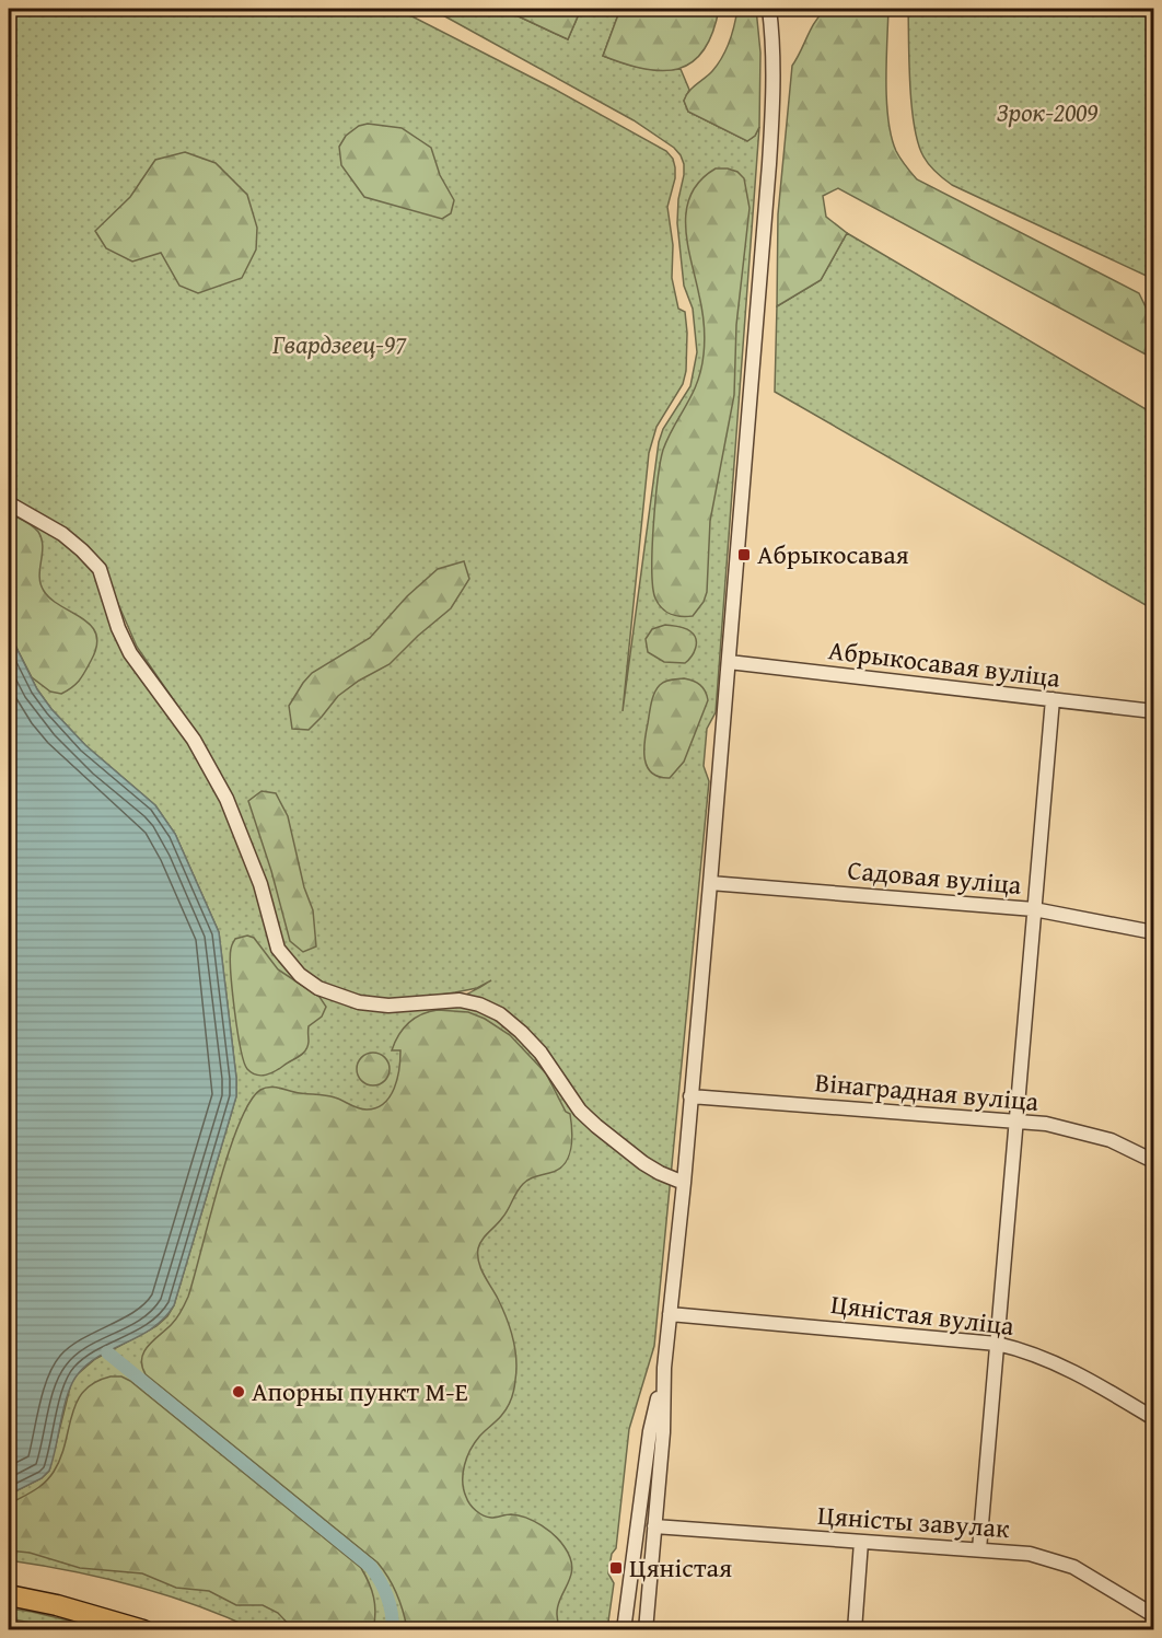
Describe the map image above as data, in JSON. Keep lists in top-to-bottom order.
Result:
{
  "streets": {
    "street": [
      "Абрыкосавая вуліца",
      "Садовая вуліца",
      "Вінаградная вуліца",
      "Цяністая вуліца",
      "Цяністы завулак"
    ]
  },
  "parks": ["Зрок-2009", "Гвардзеец-97"],
  "places": {
    "transit": ["Абрыкосавая", "Цяністая"],
    "other": ["Апорны пункт М-Е"]
  }
}
